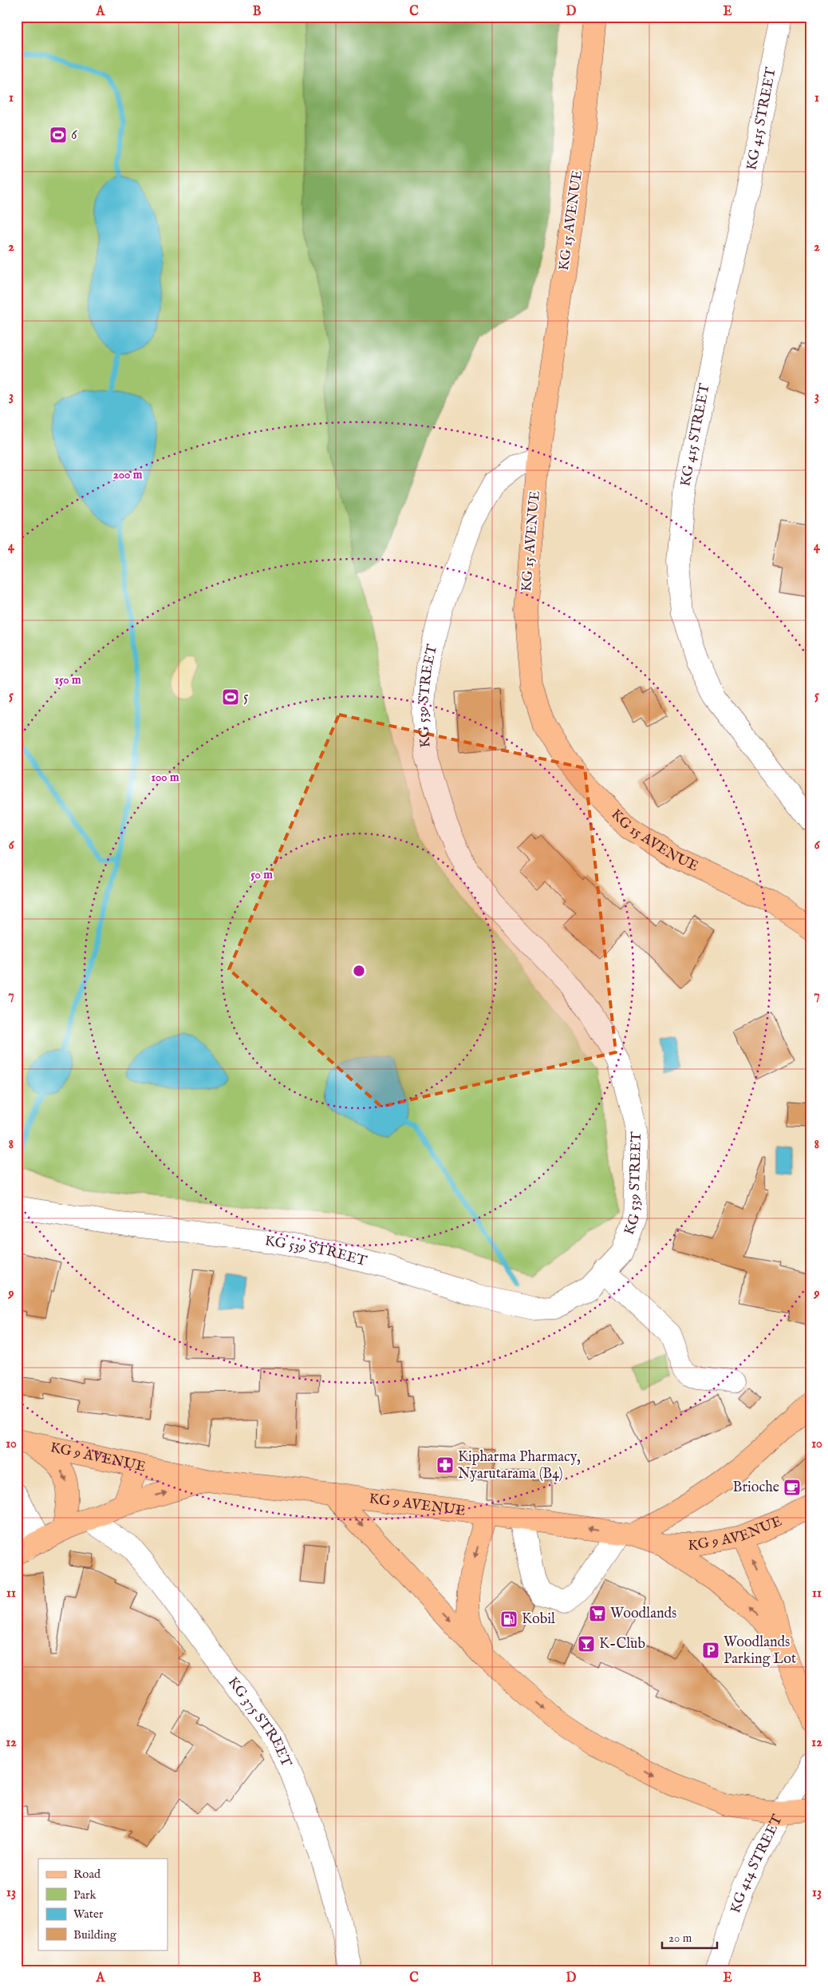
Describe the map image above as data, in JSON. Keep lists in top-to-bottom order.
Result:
{
  "streets": {
    "main road": ["KG 15 AVENUE", "KG 9 AVENUE"],
    "street": [
      "KG 415 STREET",
      "KG 539 STREET",
      "KG 375 STREET",
      "KG 414 STREET"
    ]
  },
  "crossings": [
    ["KG 15 AVENUE", "KG 539 STREET"]
  ],
  "places": {
    "sports": ["6", "5"],
    "pharmacy": ["Kipharma Pharmacy, Nyarutarama (B4)"],
    "cafe": ["Brioche"],
    "supermarket": ["Woodlands"],
    "fuel station": ["Kobil"],
    "bar": ["K-Club"],
    "parking": ["Woodlands Parking Lot"]
  },
  "legend": [
    "Road",
    "Park",
    "Water",
    "Building"
  ],
  "scale_bar": "20 m",
  "grid": {
    "columns": [
      "A",
      "B",
      "C",
      "D",
      "E"
    ],
    "rows": [
      "1",
      "2",
      "3",
      "4",
      "5",
      "6",
      "7",
      "8",
      "9",
      "10",
      "11",
      "12",
      "13"
    ]
  },
  "rings": [
    "200 m",
    "150 m",
    "100 m",
    "50 m"
  ]
}
